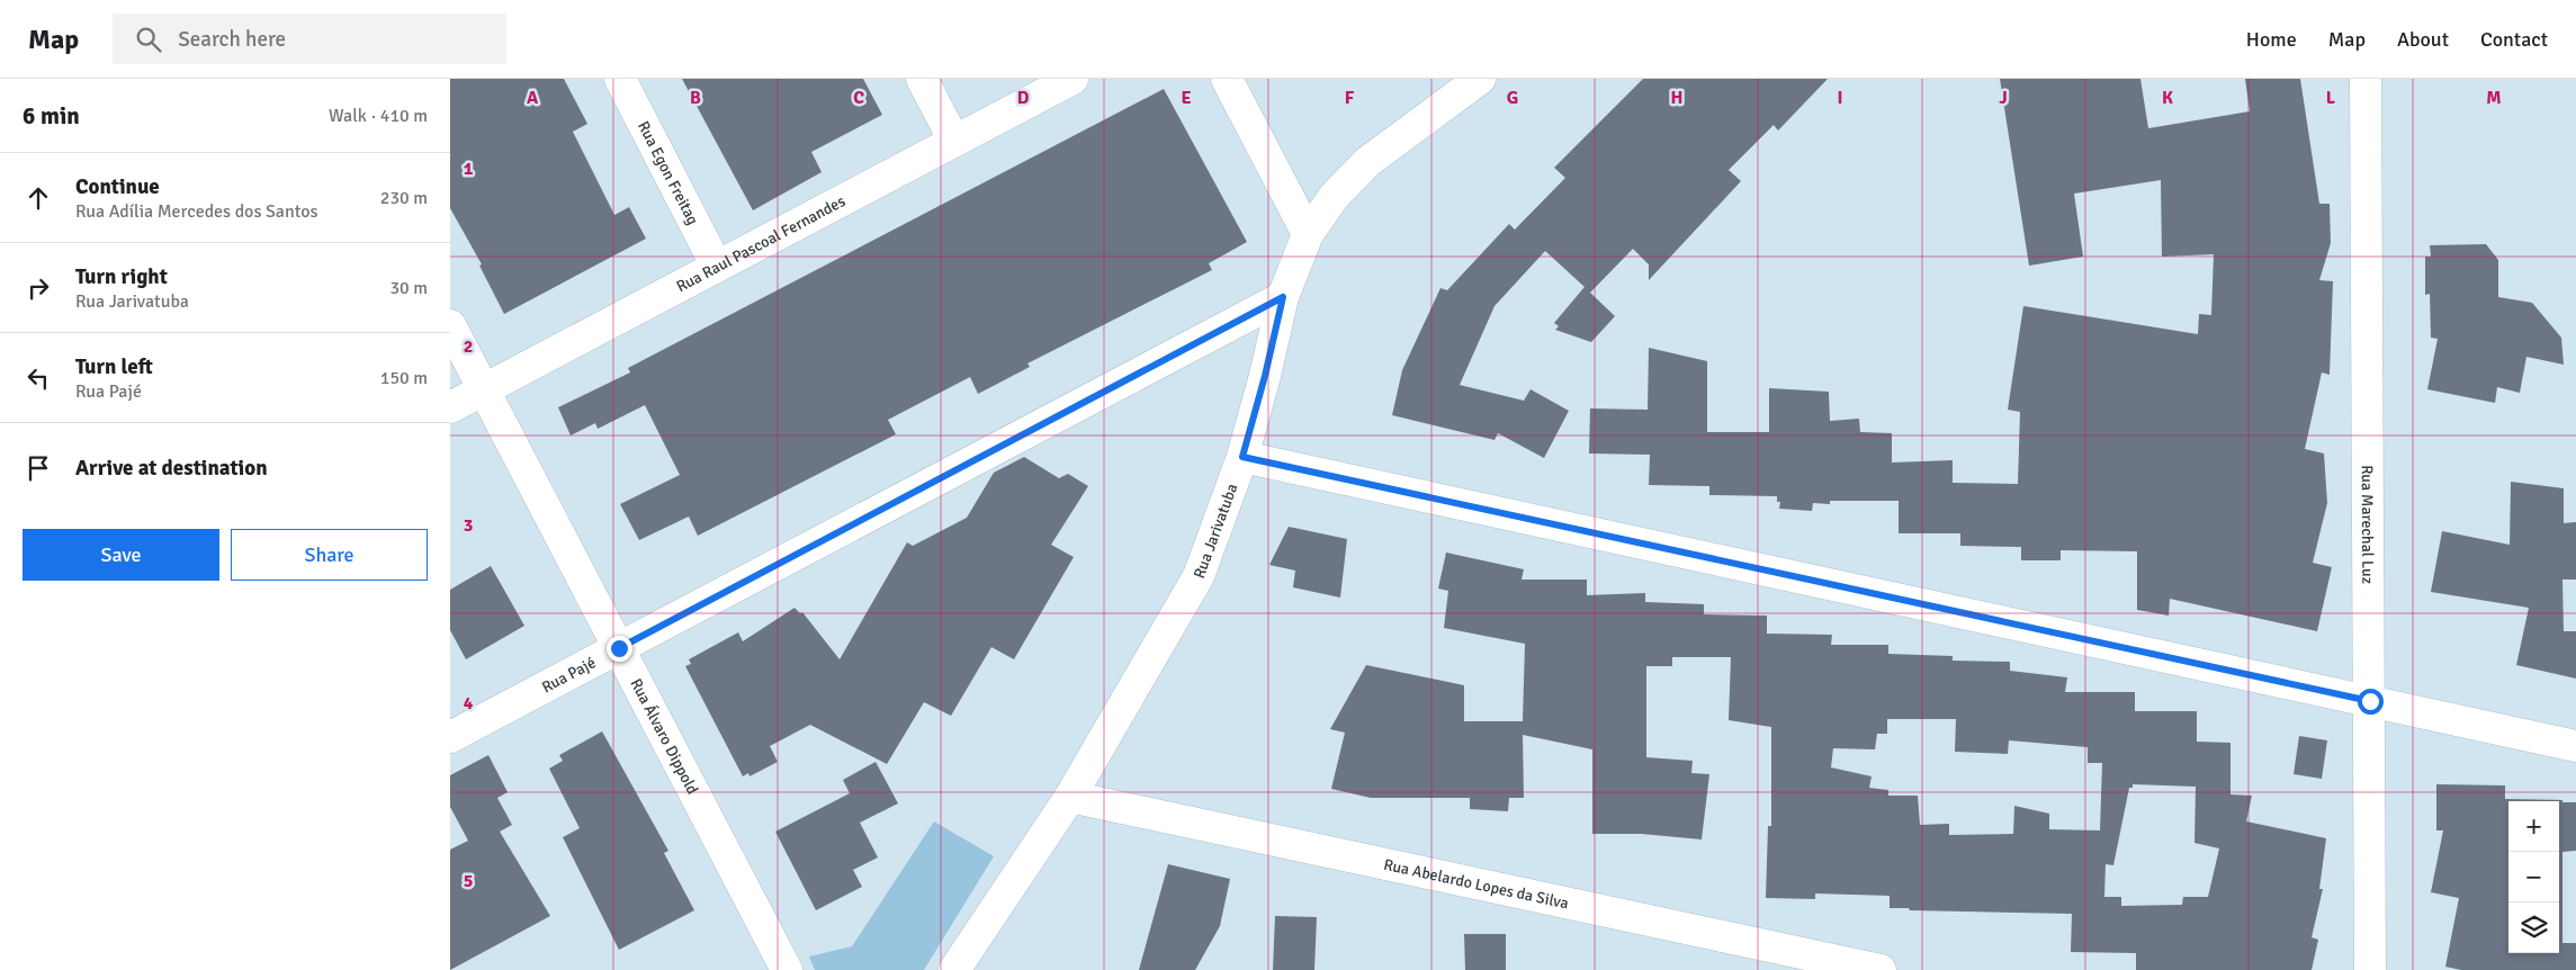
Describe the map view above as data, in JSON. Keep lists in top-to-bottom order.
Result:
{
  "streets": {
    "street": [
      "Rua Egon Freitag",
      "Rua Raul Pascoal Fernandes",
      "Rua Marechal Luz",
      "Rua Jarivatuba",
      "Rua Pajé",
      "Rua Álvaro Dippold",
      "Rua Abelardo Lopes da Silva"
    ]
  },
  "crossings": [
    ["Rua Egon Freitag", "Rua Raul Pascoal Fernandes"],
    ["Rua Raul Pascoal Fernandes", "Rua Álvaro Dippold"],
    ["Rua Jarivatuba", "Rua Pajé"],
    ["Rua Jarivatuba", "Rua Abelardo Lopes da Silva"],
    ["Rua Pajé", "Rua Álvaro Dippold"]
  ],
  "page": {
    "header": "Map",
    "search": "Search here",
    "nav": [
      "Home",
      "Map",
      "About",
      "Contact"
    ],
    "heading": ["6 min", "Walk · 410 m"],
    "list": [
      ["Continue", "Rua Adília Mercedes dos Santos", "230 m"],
      ["Turn right", "Rua Jarivatuba", "30 m"],
      ["Turn left", "Rua Pajé", "150 m"],
      "Arrive at destination"
    ],
    "buttons": ["Save", "Share"],
    "map_buttons": ["+", "−"]
  },
  "grid": {
    "columns": [
      "A",
      "B",
      "C",
      "D",
      "E",
      "F",
      "G",
      "H",
      "I",
      "J",
      "K",
      "L",
      "M"
    ],
    "rows": [
      "1",
      "2",
      "3",
      "4",
      "5"
    ]
  }
}
